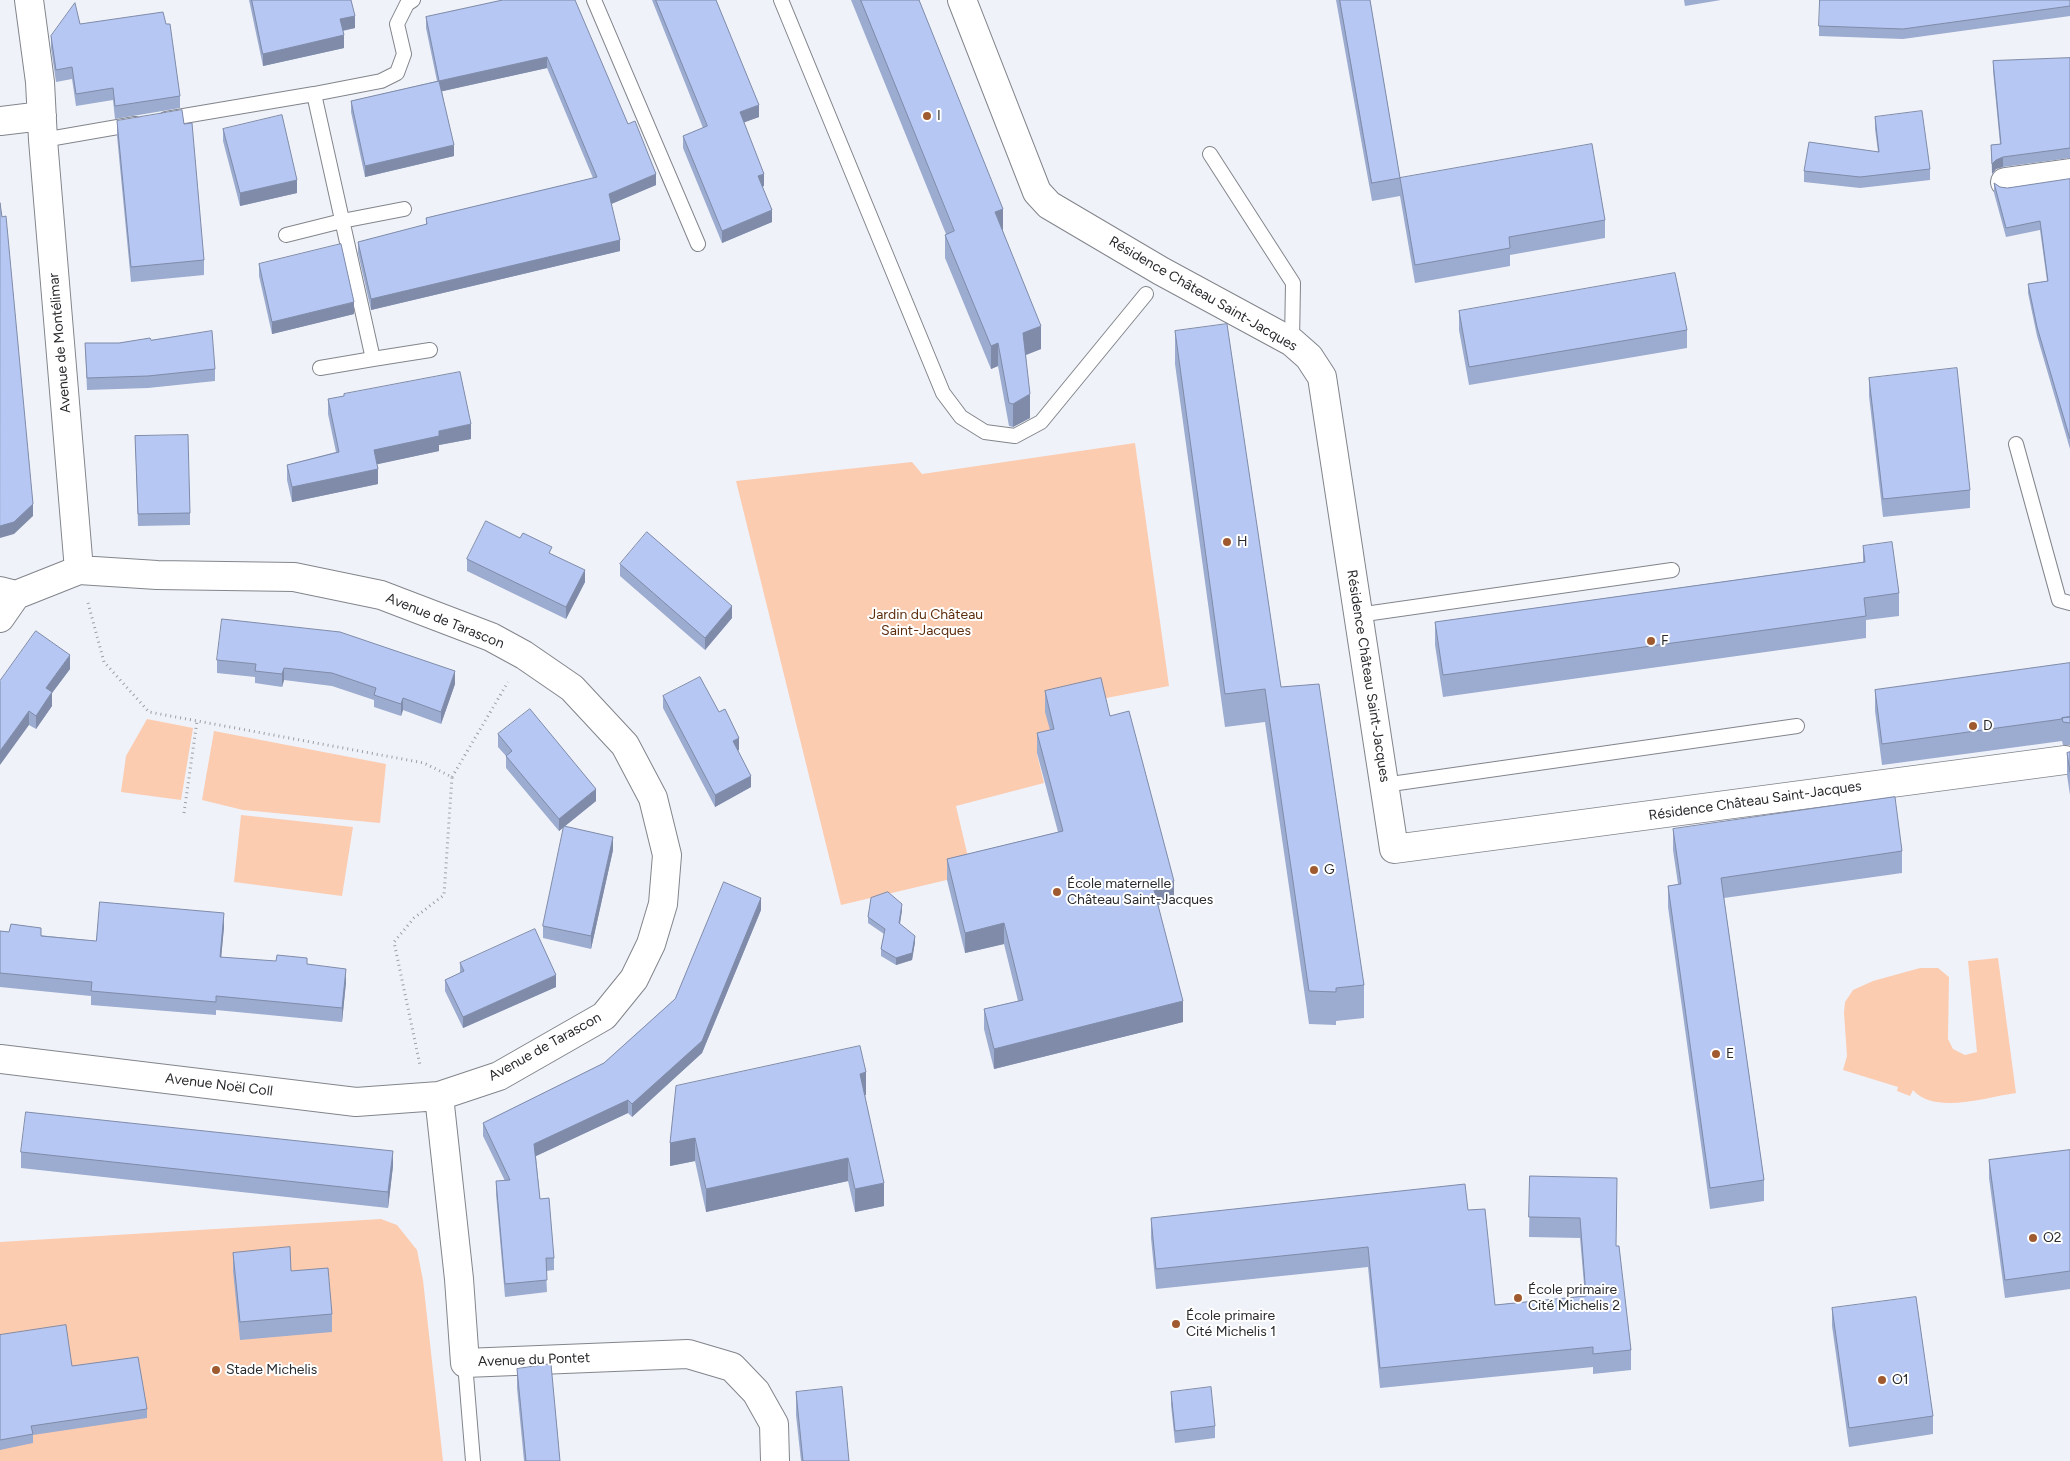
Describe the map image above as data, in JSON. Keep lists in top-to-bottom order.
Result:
{
  "streets": {
    "street": [
      "Résidence Château Saint-Jacques",
      "Avenue de Montélimar",
      "Avenue de Tarascon",
      "Avenue Noël Coll",
      "Avenue du Pontet"
    ]
  },
  "crossings": [
    ["Avenue de Montélimar", "Avenue de Tarascon"],
    ["Avenue de Tarascon", "Avenue Noël Coll"],
    ["Avenue de Tarascon", "Avenue du Pontet"],
    ["Avenue Noël Coll", "Avenue du Pontet"]
  ],
  "parks": ["Jardin du Château Saint-Jacques"],
  "places": [
    "I",
    "H",
    "F",
    "D",
    "G",
    "École maternelle Château Saint-Jacques",
    "E",
    "O2",
    "École primaire Cité Michelis 2",
    "École primaire Cité Michelis 1",
    "Stade Michelis",
    "O1"
  ]
}
